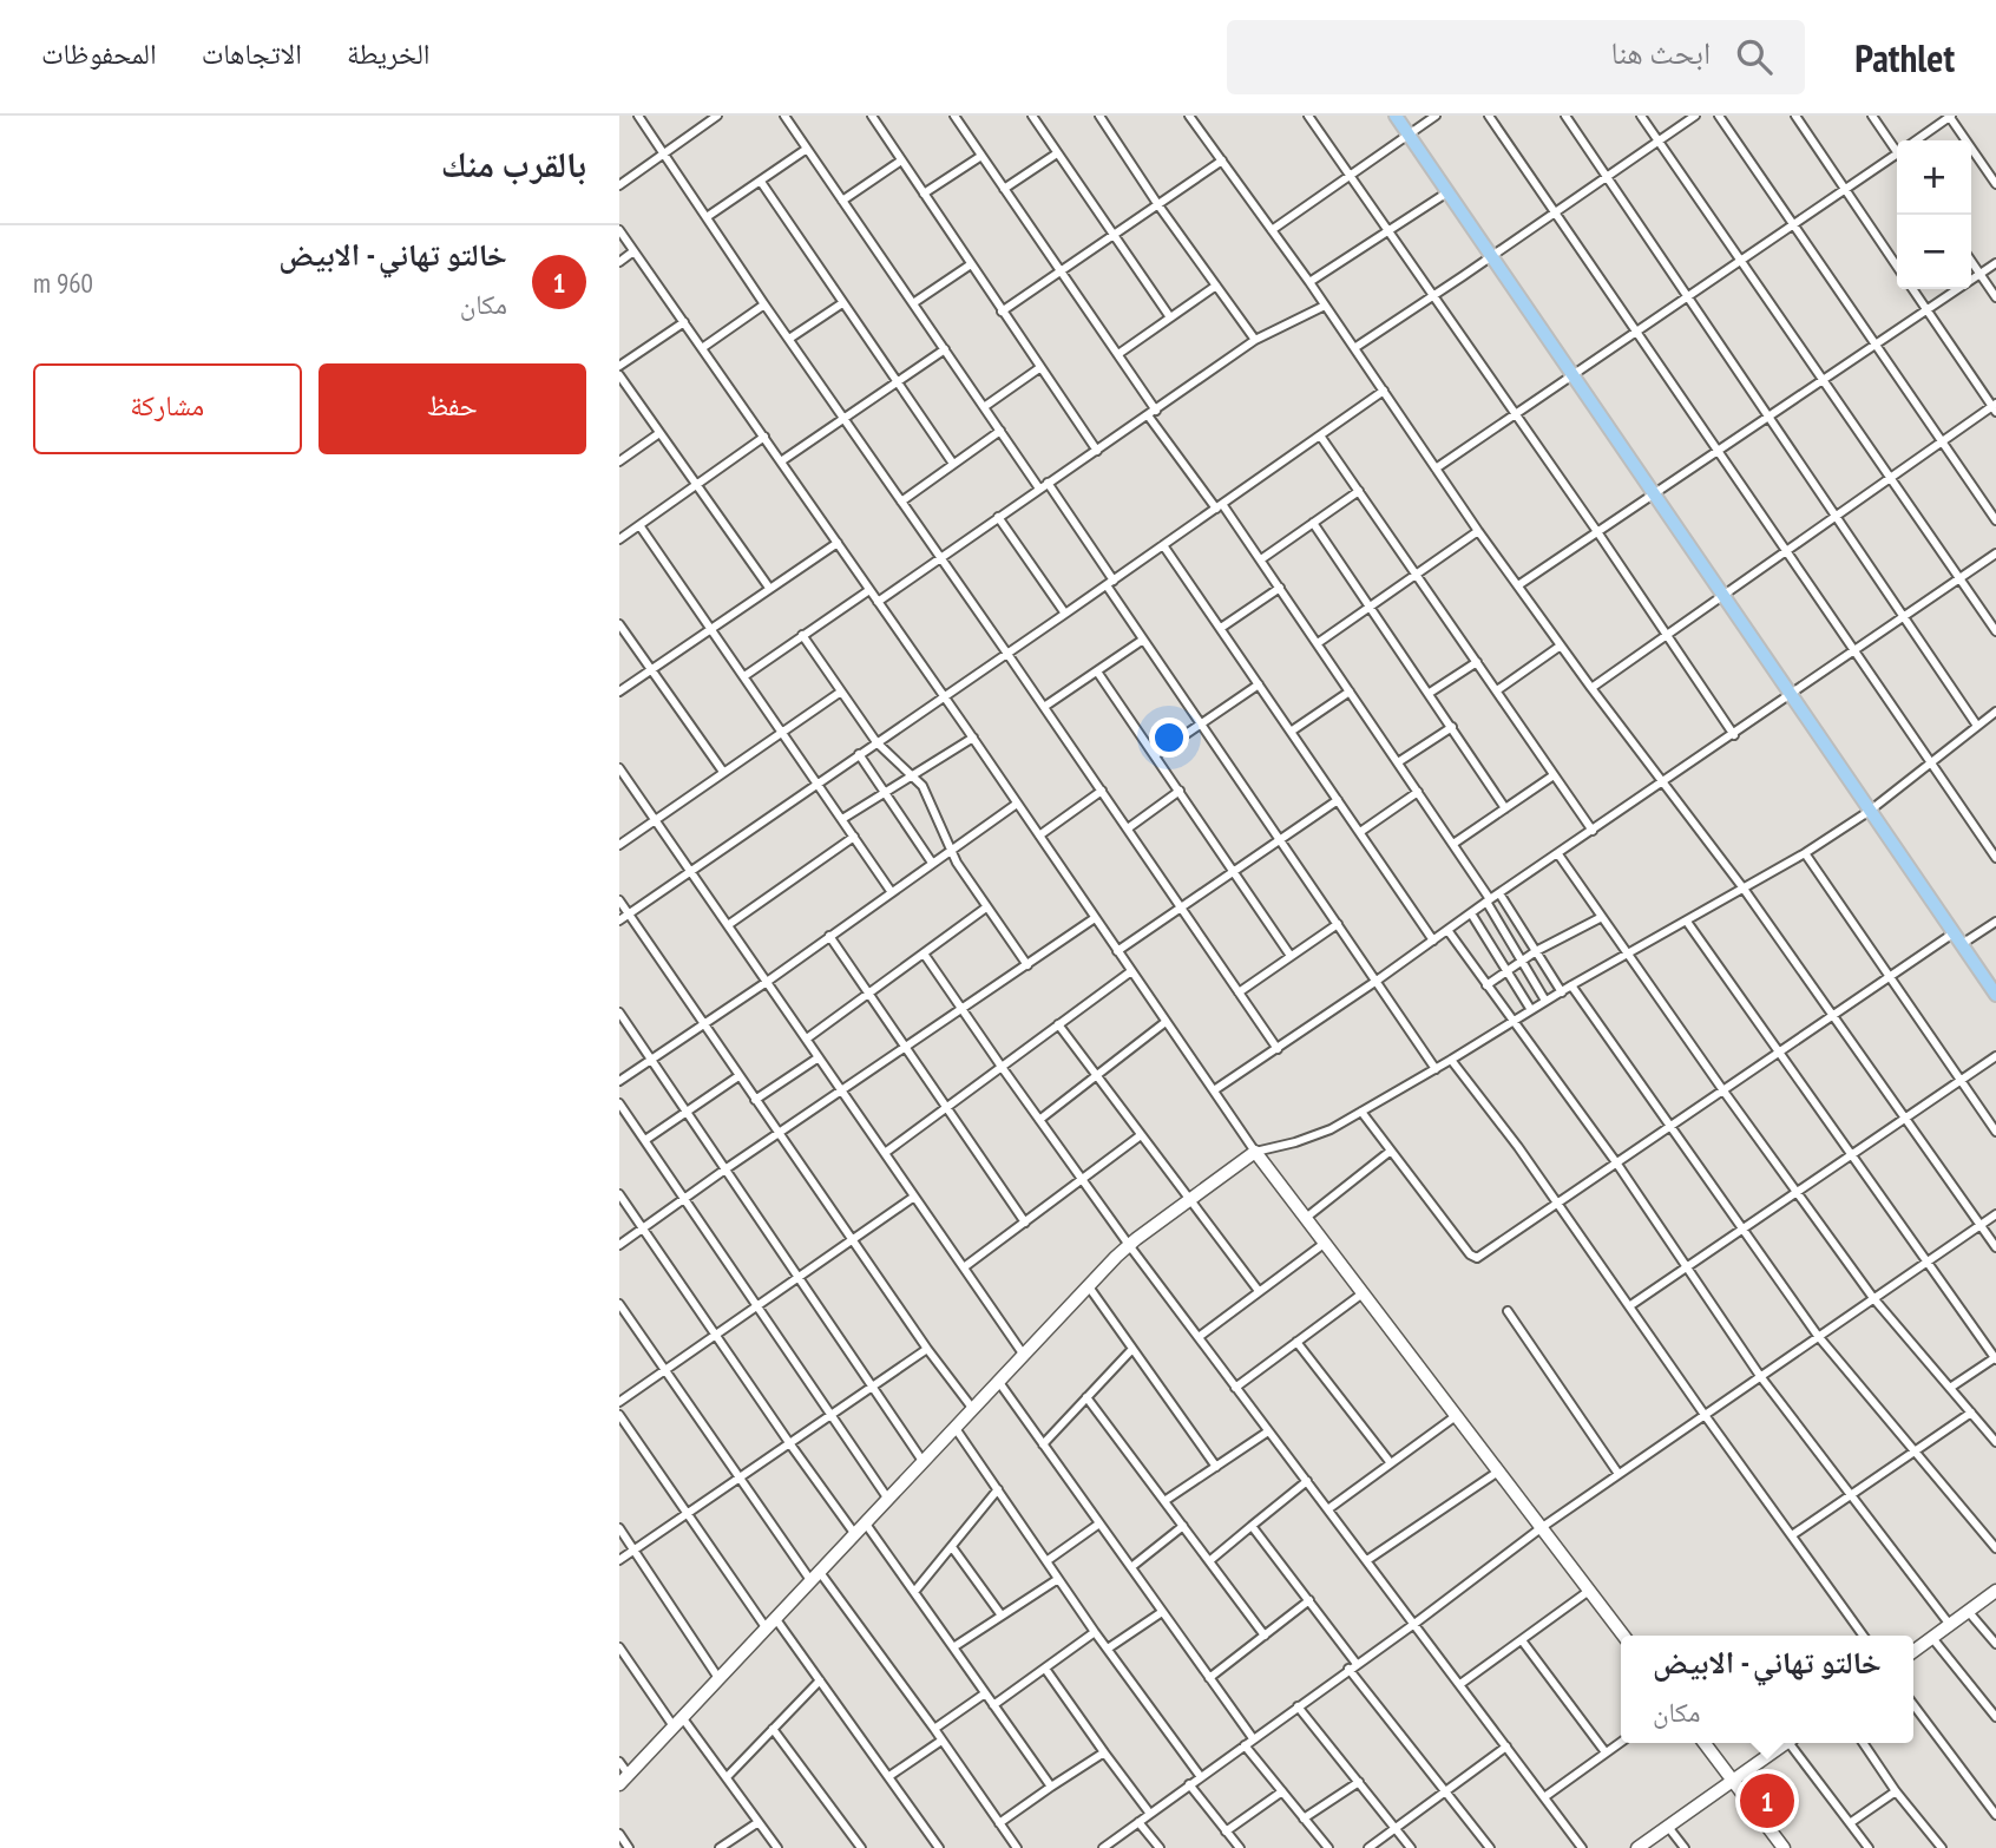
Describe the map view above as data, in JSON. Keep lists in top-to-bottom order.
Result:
{
  "page": {
    "header": "Pathlet",
    "search": "ابحث هنا",
    "nav": ["الخريطة", "الاتجاهات", "المحفوظات"],
    "heading": "بالقرب منك",
    "map_buttons": ["+", "−"],
    "list": [
      {
        "mark": "1",
        "name": "خالتو تهاني - الابيض",
        "note": "مكان",
        "value": "960 m"
      }
    ],
    "buttons": ["حفظ", "مشاركة"],
    "popup": ["خالتو تهاني - الابيض", "مكان"],
    "pins": "1"
  }
}
